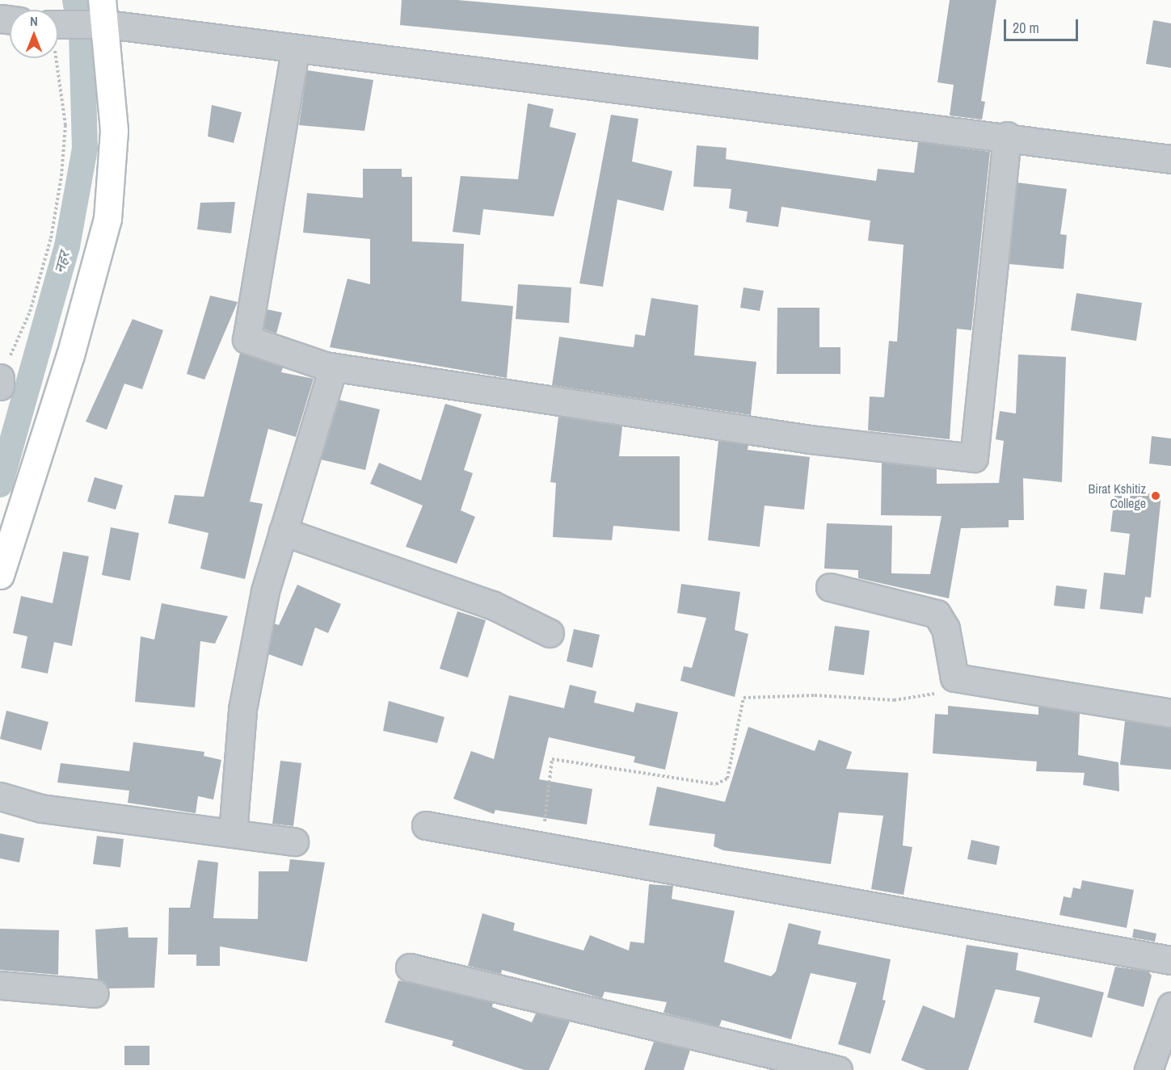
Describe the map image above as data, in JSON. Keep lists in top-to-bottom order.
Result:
{
  "water": ["नहर"],
  "places": ["Birat Kshitiz College"],
  "scale_bar": "20 m",
  "north": "top"
}
